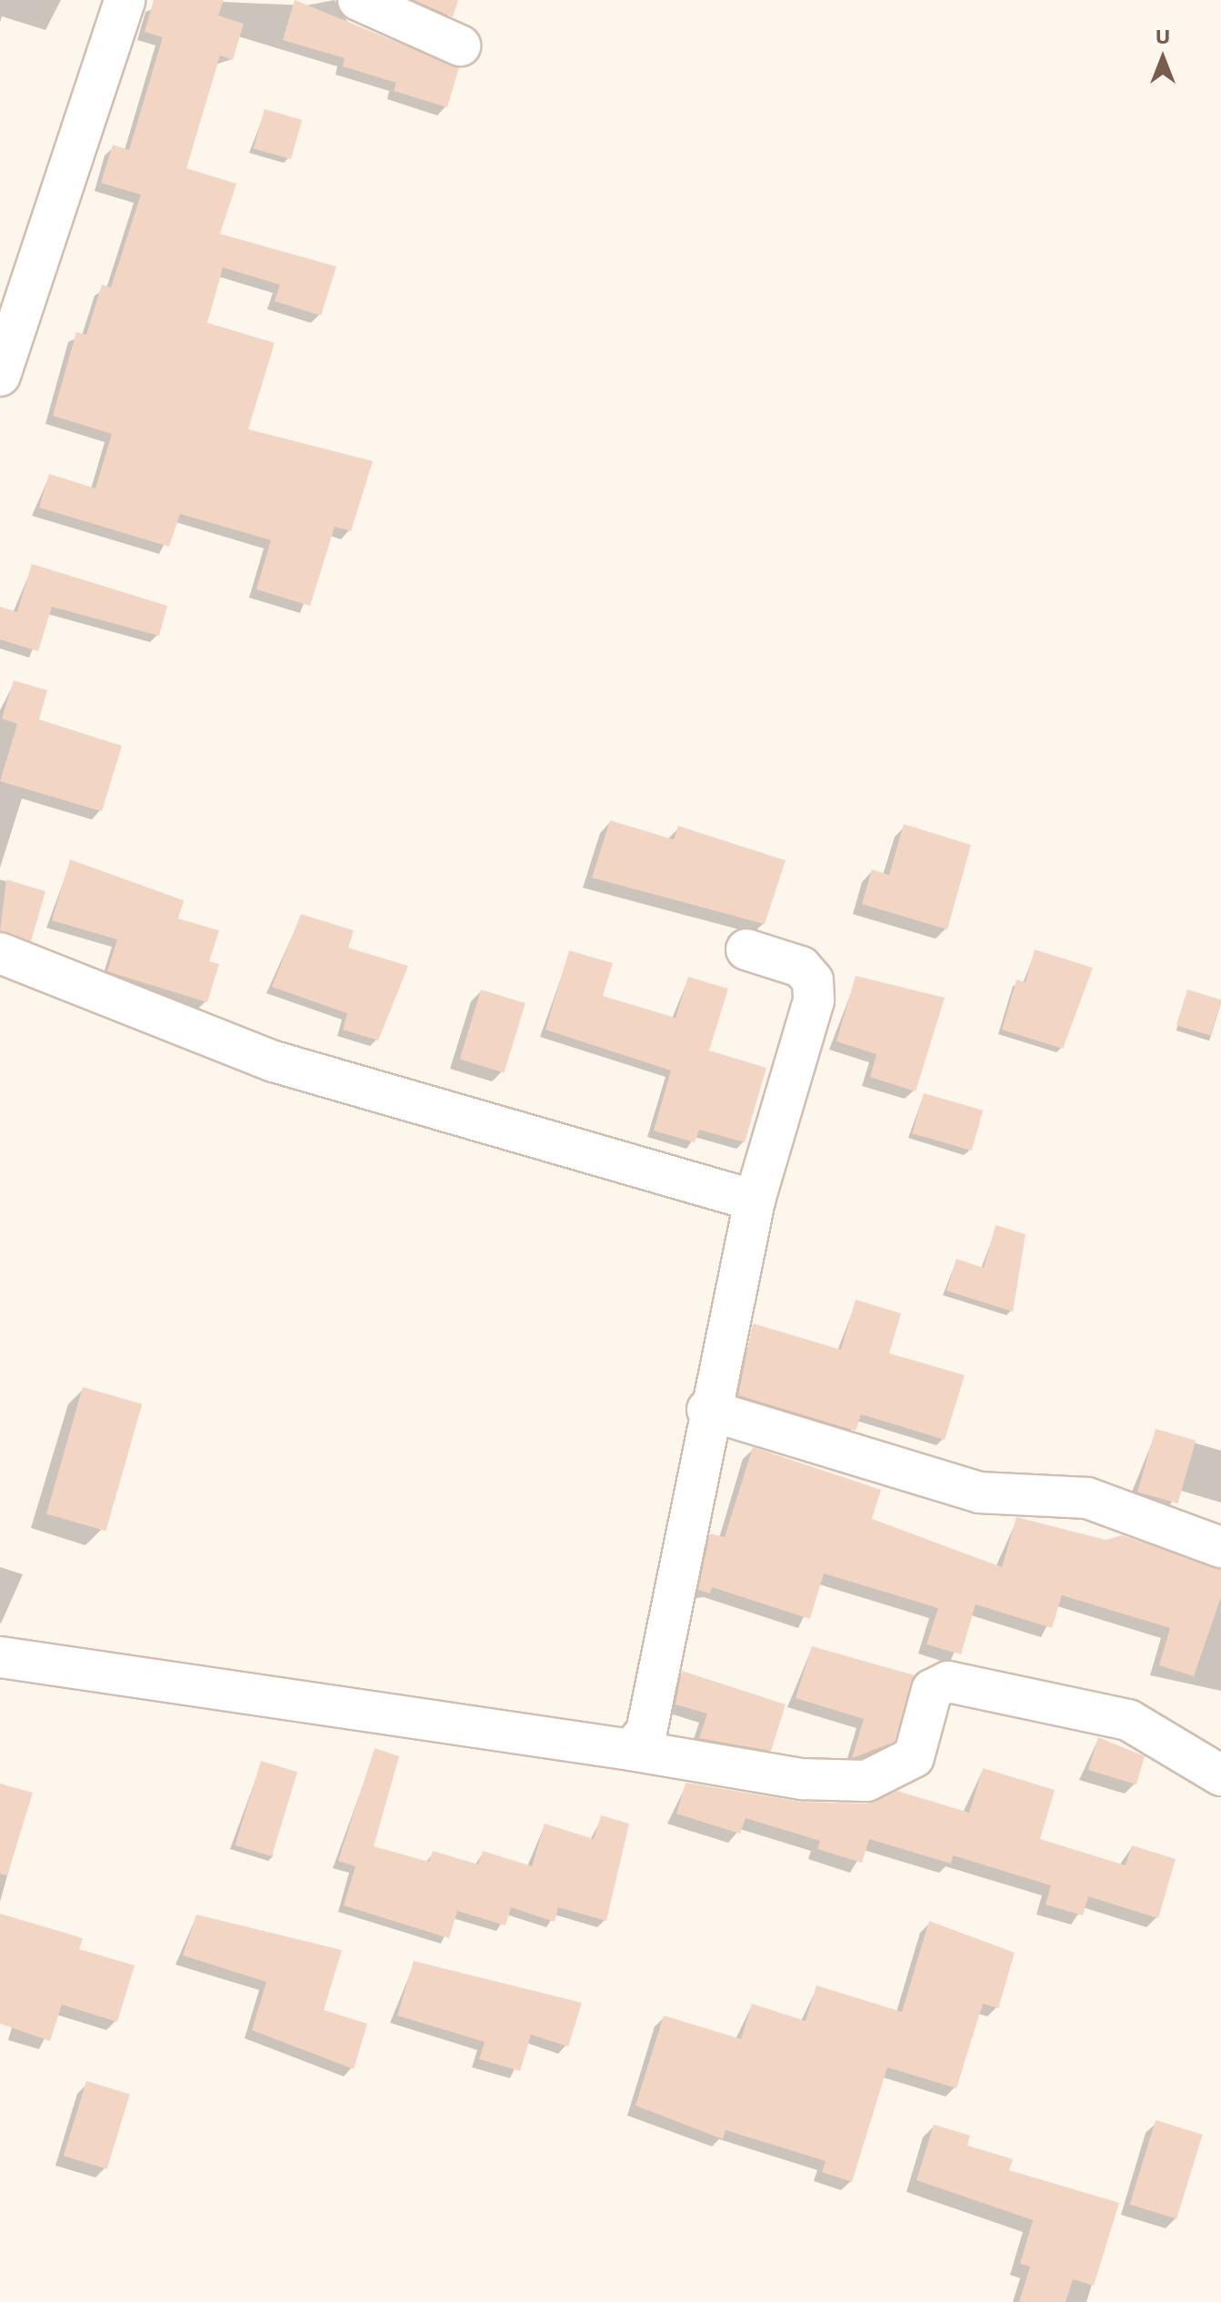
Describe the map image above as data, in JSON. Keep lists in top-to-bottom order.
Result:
{
  "north": "top"
}
